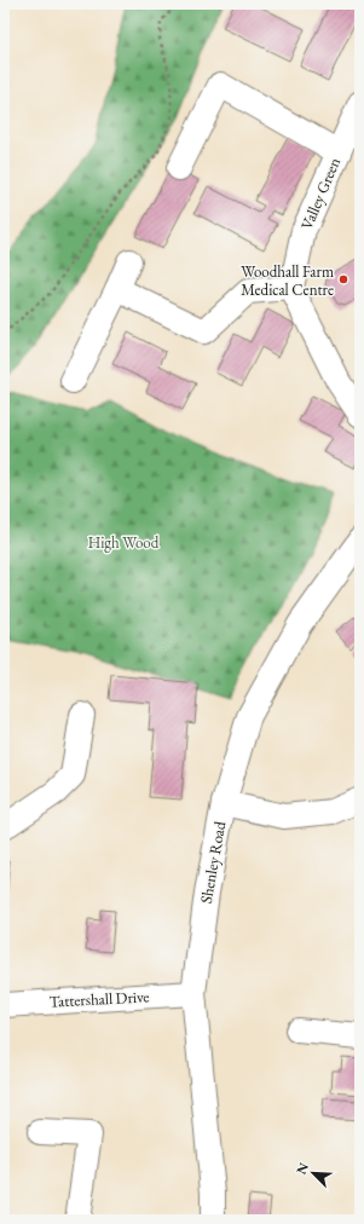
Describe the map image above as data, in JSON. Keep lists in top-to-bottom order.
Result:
{
  "streets": {
    "street": ["Valley Green", "Shenley Road", "Tattershall Drive"]
  },
  "crossings": [
    ["Shenley Road", "Tattershall Drive"]
  ],
  "parks": ["High Wood"],
  "places": ["Woodhall Farm Medical Centre"],
  "north": "top left"
}
